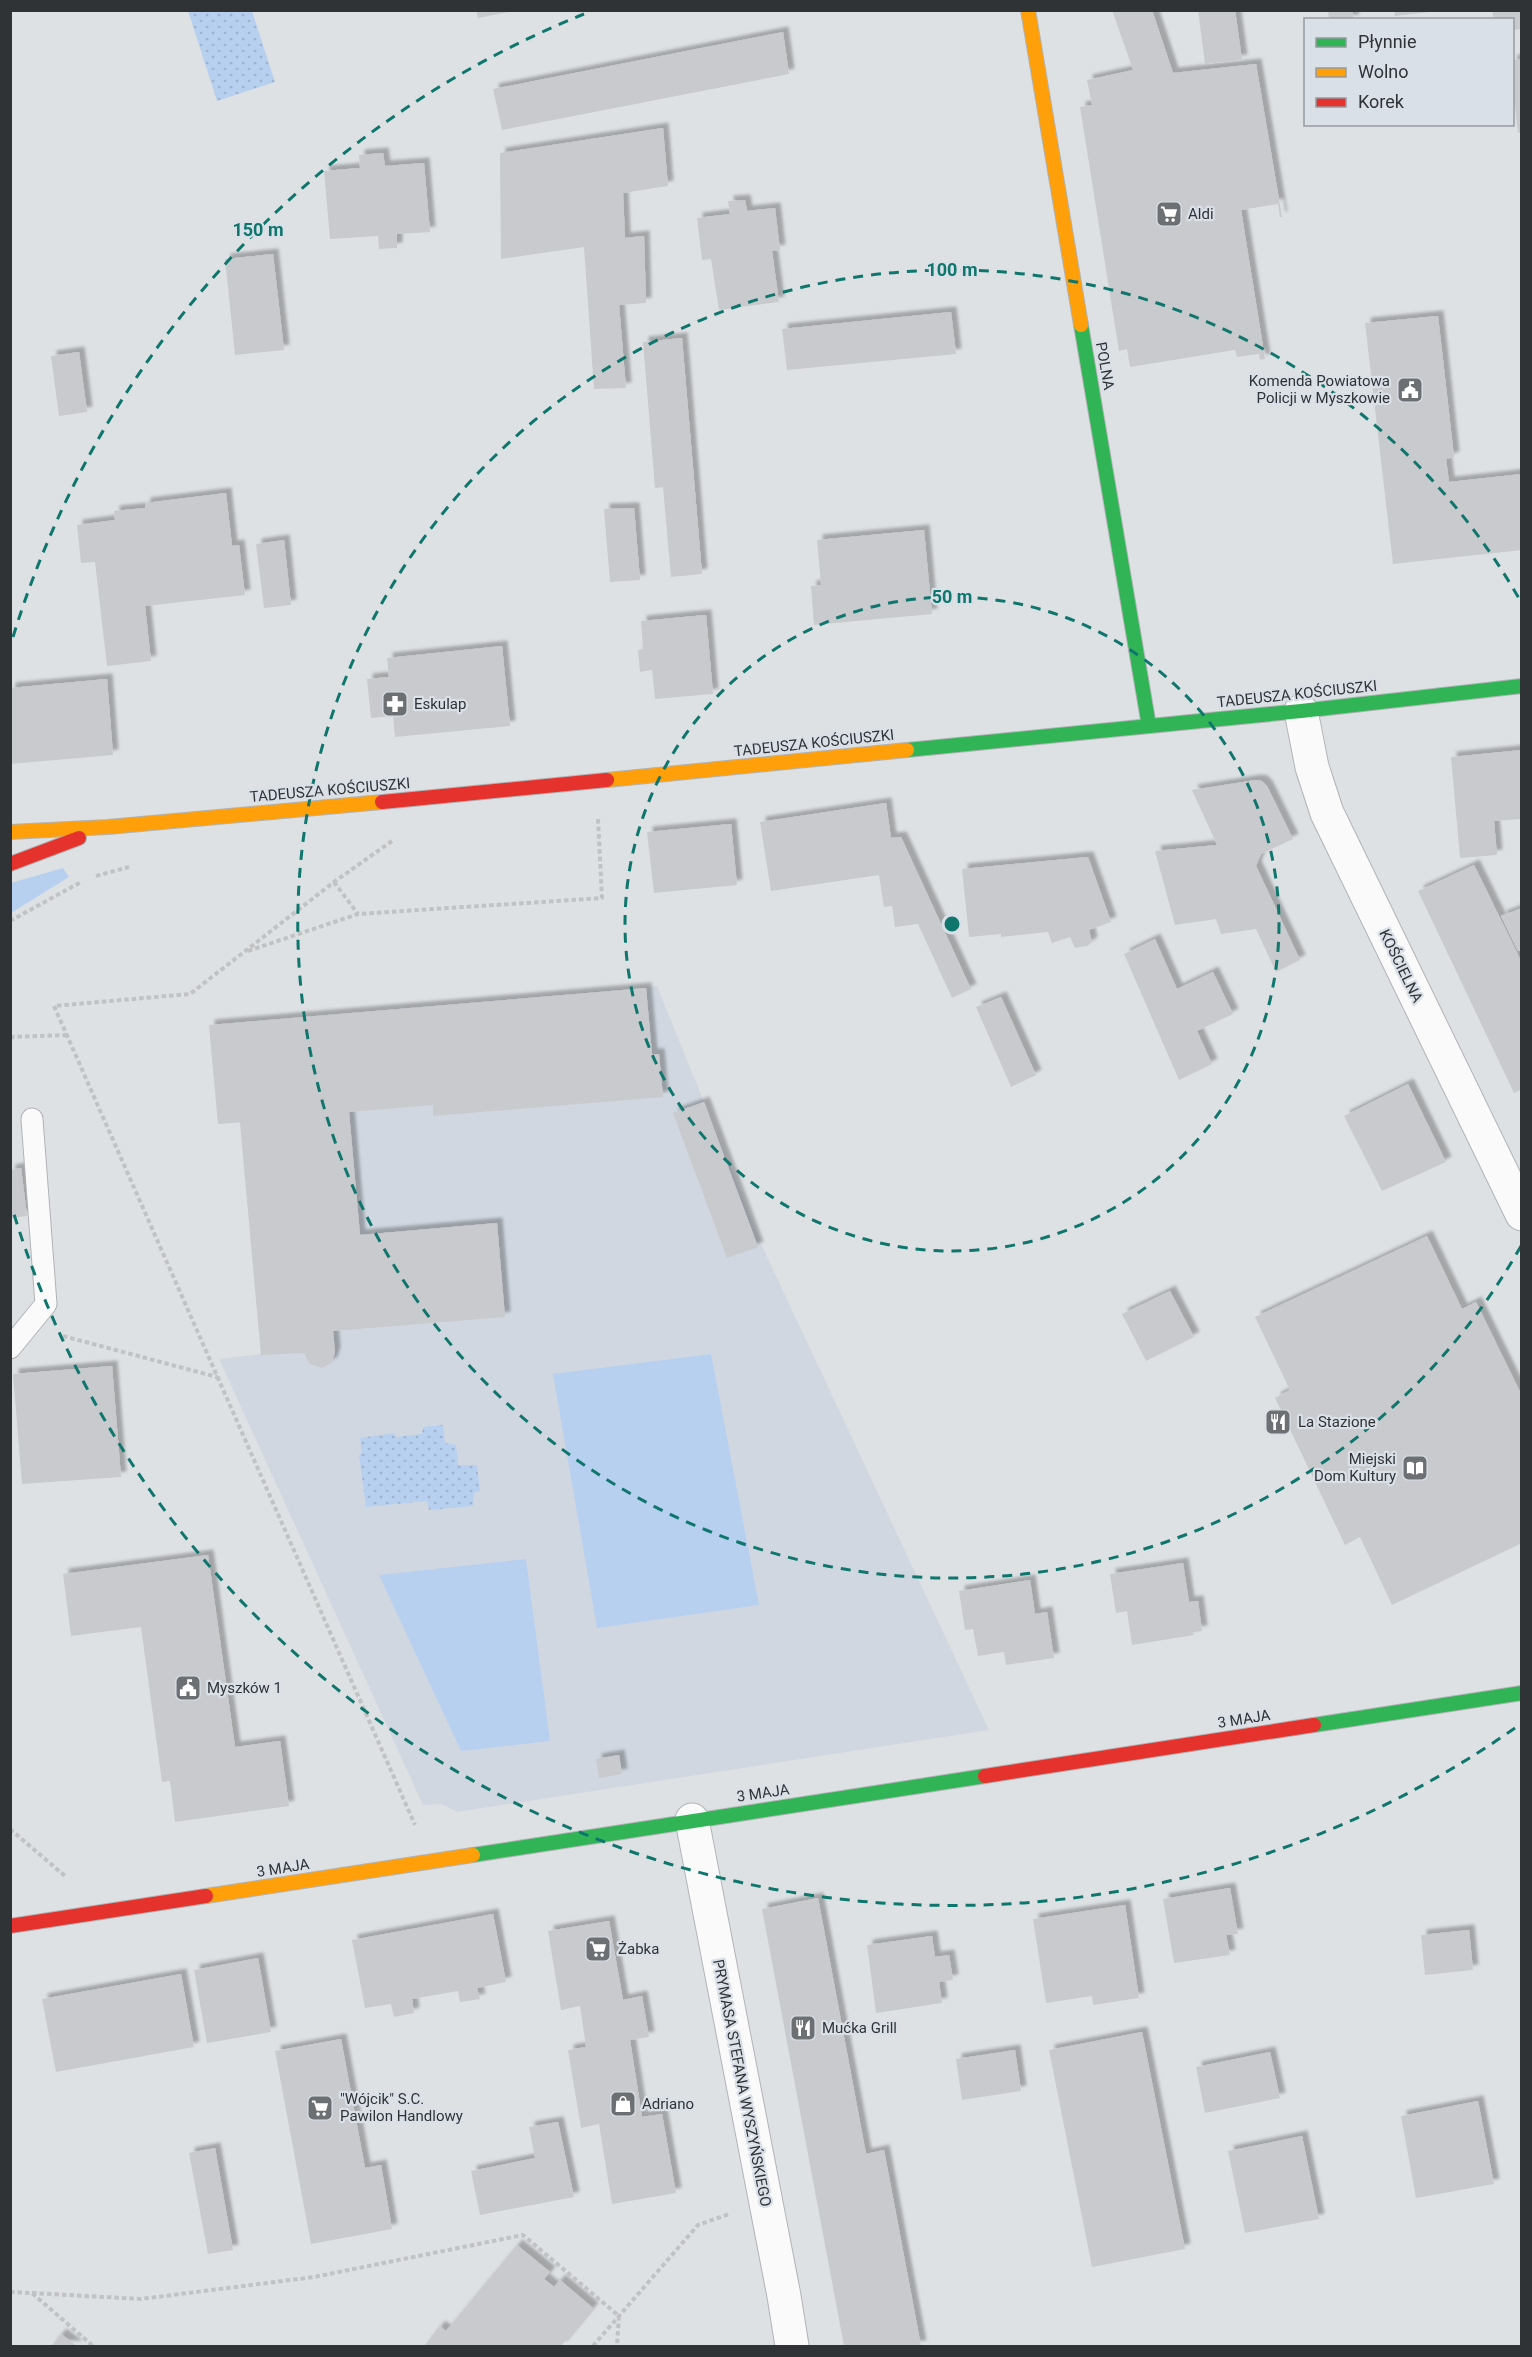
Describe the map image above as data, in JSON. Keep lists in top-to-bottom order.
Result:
{
  "streets": {
    "street": [
      "POLNA",
      "TADEUSZA KOŚCIUSZKI",
      "KOŚCIELNA",
      "3 MAJA",
      "PRYMASA STEFANA WYSZYŃSKIEGO"
    ]
  },
  "crossings": [
    ["POLNA", "TADEUSZA KOŚCIUSZKI"],
    ["TADEUSZA KOŚCIUSZKI", "KOŚCIELNA"],
    ["3 MAJA", "PRYMASA STEFANA WYSZYŃSKIEGO"]
  ],
  "places": {
    "supermarket": ["Aldi", "Żabka", "\"Wójcik\" S.C. Pawilon Handlowy"],
    "public building": ["Komenda Powiatowa Policji w Myszkowie", "Myszków 1"],
    "pharmacy": ["Eskulap"],
    "restaurant": ["La Stazione", "Mućka Grill"],
    "library": ["Miejski Dom Kultury"],
    "shop": ["Adriano"]
  },
  "legend": ["Płynnie", "Wolno", "Korek"],
  "rings": ["150 m", "100 m", "50 m"]
}
